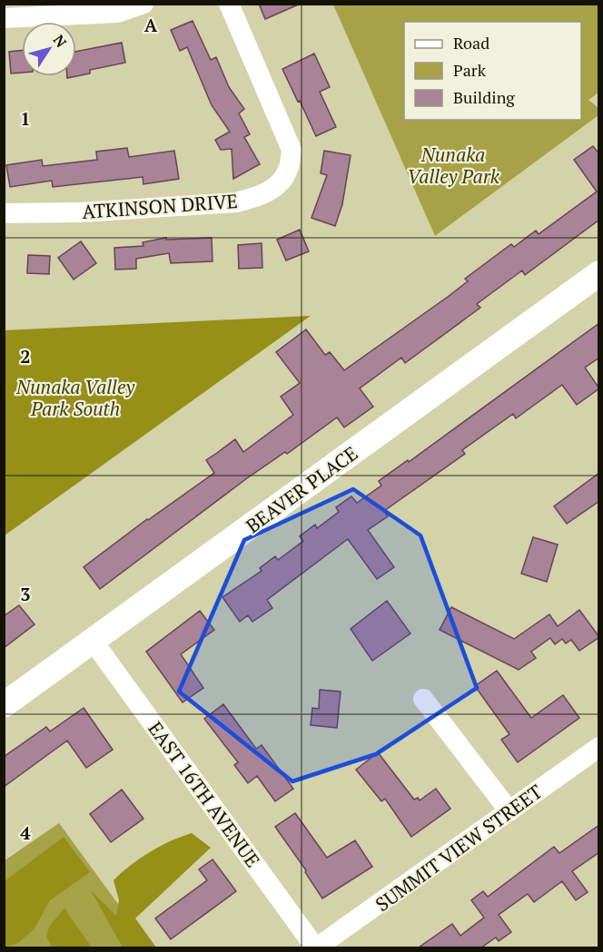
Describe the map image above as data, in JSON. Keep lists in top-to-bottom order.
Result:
{
  "streets": {
    "street": [
      "ATKINSON DRIVE",
      "BEAVER PLACE",
      "EAST 16TH AVENUE",
      "SUMMIT VIEW STREET"
    ]
  },
  "crossings": [
    ["BEAVER PLACE", "EAST 16TH AVENUE"],
    ["EAST 16TH AVENUE", "SUMMIT VIEW STREET"]
  ],
  "parks": ["Nunaka Valley Park", "Nunaka Valley Park South"],
  "legend": ["Road", "Park", "Building"],
  "north": "top right",
  "grid": {
    "columns": ["A"],
    "rows": [
      "1",
      "2",
      "3",
      "4"
    ]
  }
}
